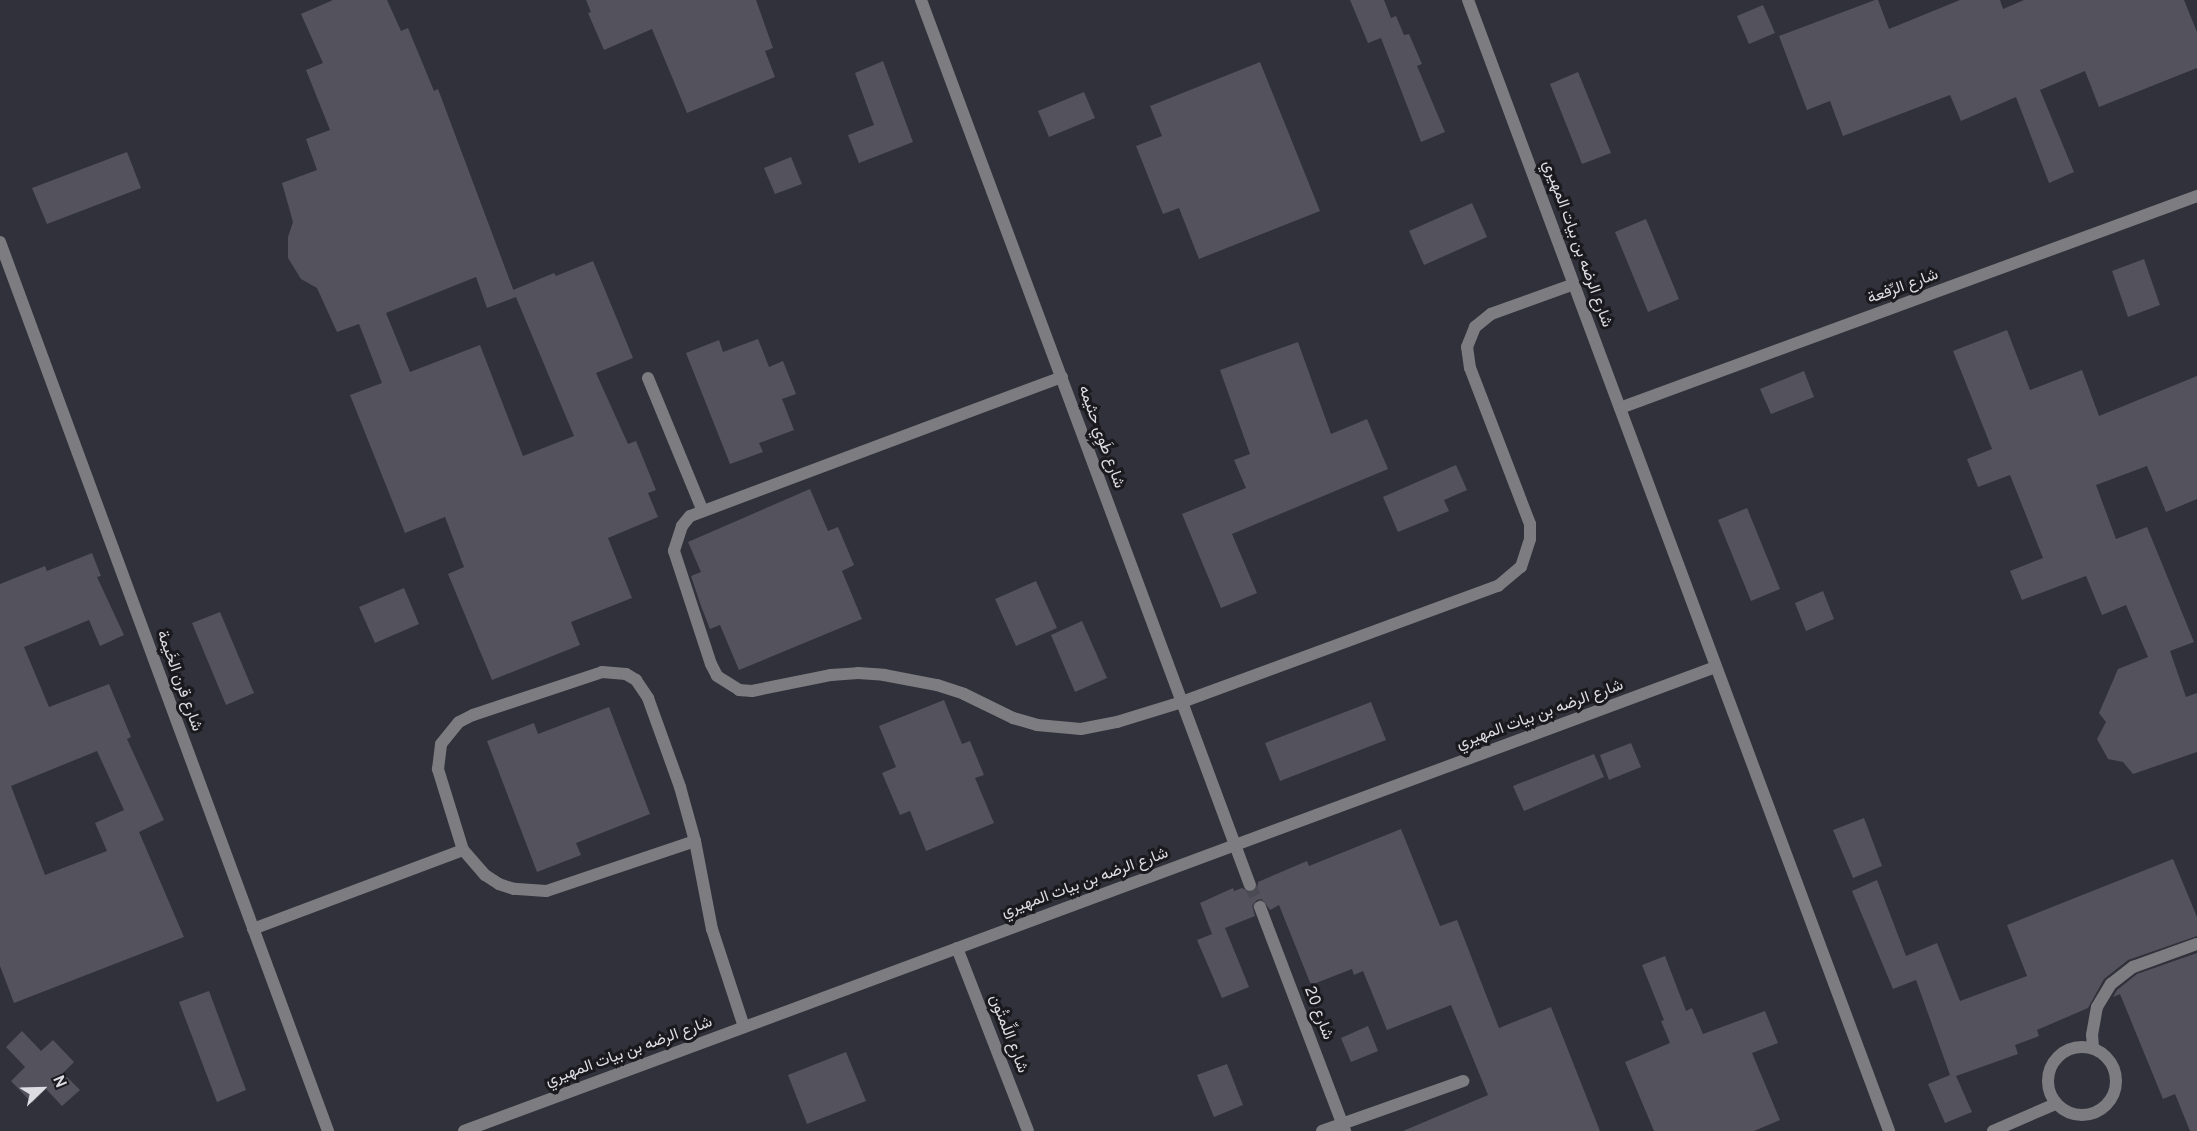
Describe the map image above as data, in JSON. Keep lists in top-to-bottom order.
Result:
{
  "streets": {
    "street": [
      "شارع الرضه بن بيات المهيري",
      "شارع الرِّفعة",
      "شارع طَوِي حثيمه",
      "شارع قرن الخَيمة",
      "شارع 20",
      "شارع اللِّمتُون"
    ]
  },
  "crossings": [
    ["شارع الرضه بن بيات المهيري", "شارع الرِّفعة"],
    ["شارع الرضه بن بيات المهيري", "شارع طَوِي حثيمه"],
    ["شارع الرضه بن بيات المهيري", "شارع اللِّمتُون"]
  ],
  "north": "top right"
}
